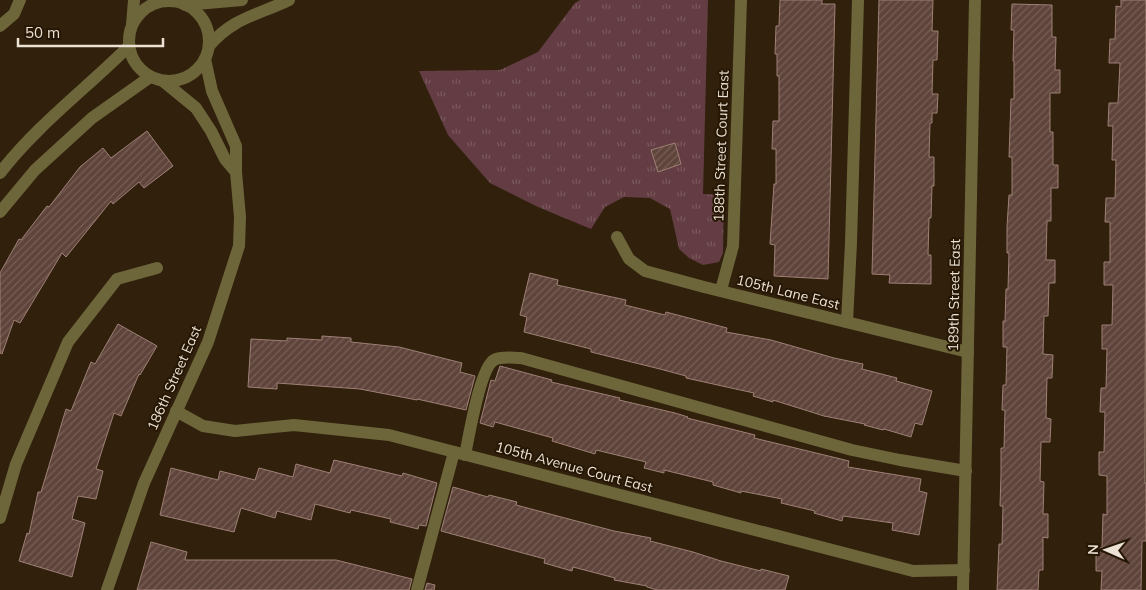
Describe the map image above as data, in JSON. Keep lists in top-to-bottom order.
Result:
{
  "streets": {
    "street": [
      "188th Street Court East",
      "105th Lane East",
      "189th Street East",
      "186th Street East",
      "105th Avenue Court East"
    ]
  },
  "crossings": [
    ["188th Street Court East", "105th Lane East"],
    ["105th Lane East", "189th Street East"],
    ["189th Street East", "105th Avenue Court East"],
    ["186th Street East", "105th Avenue Court East"]
  ],
  "scale_bar": "50 m",
  "north": "left"
}
